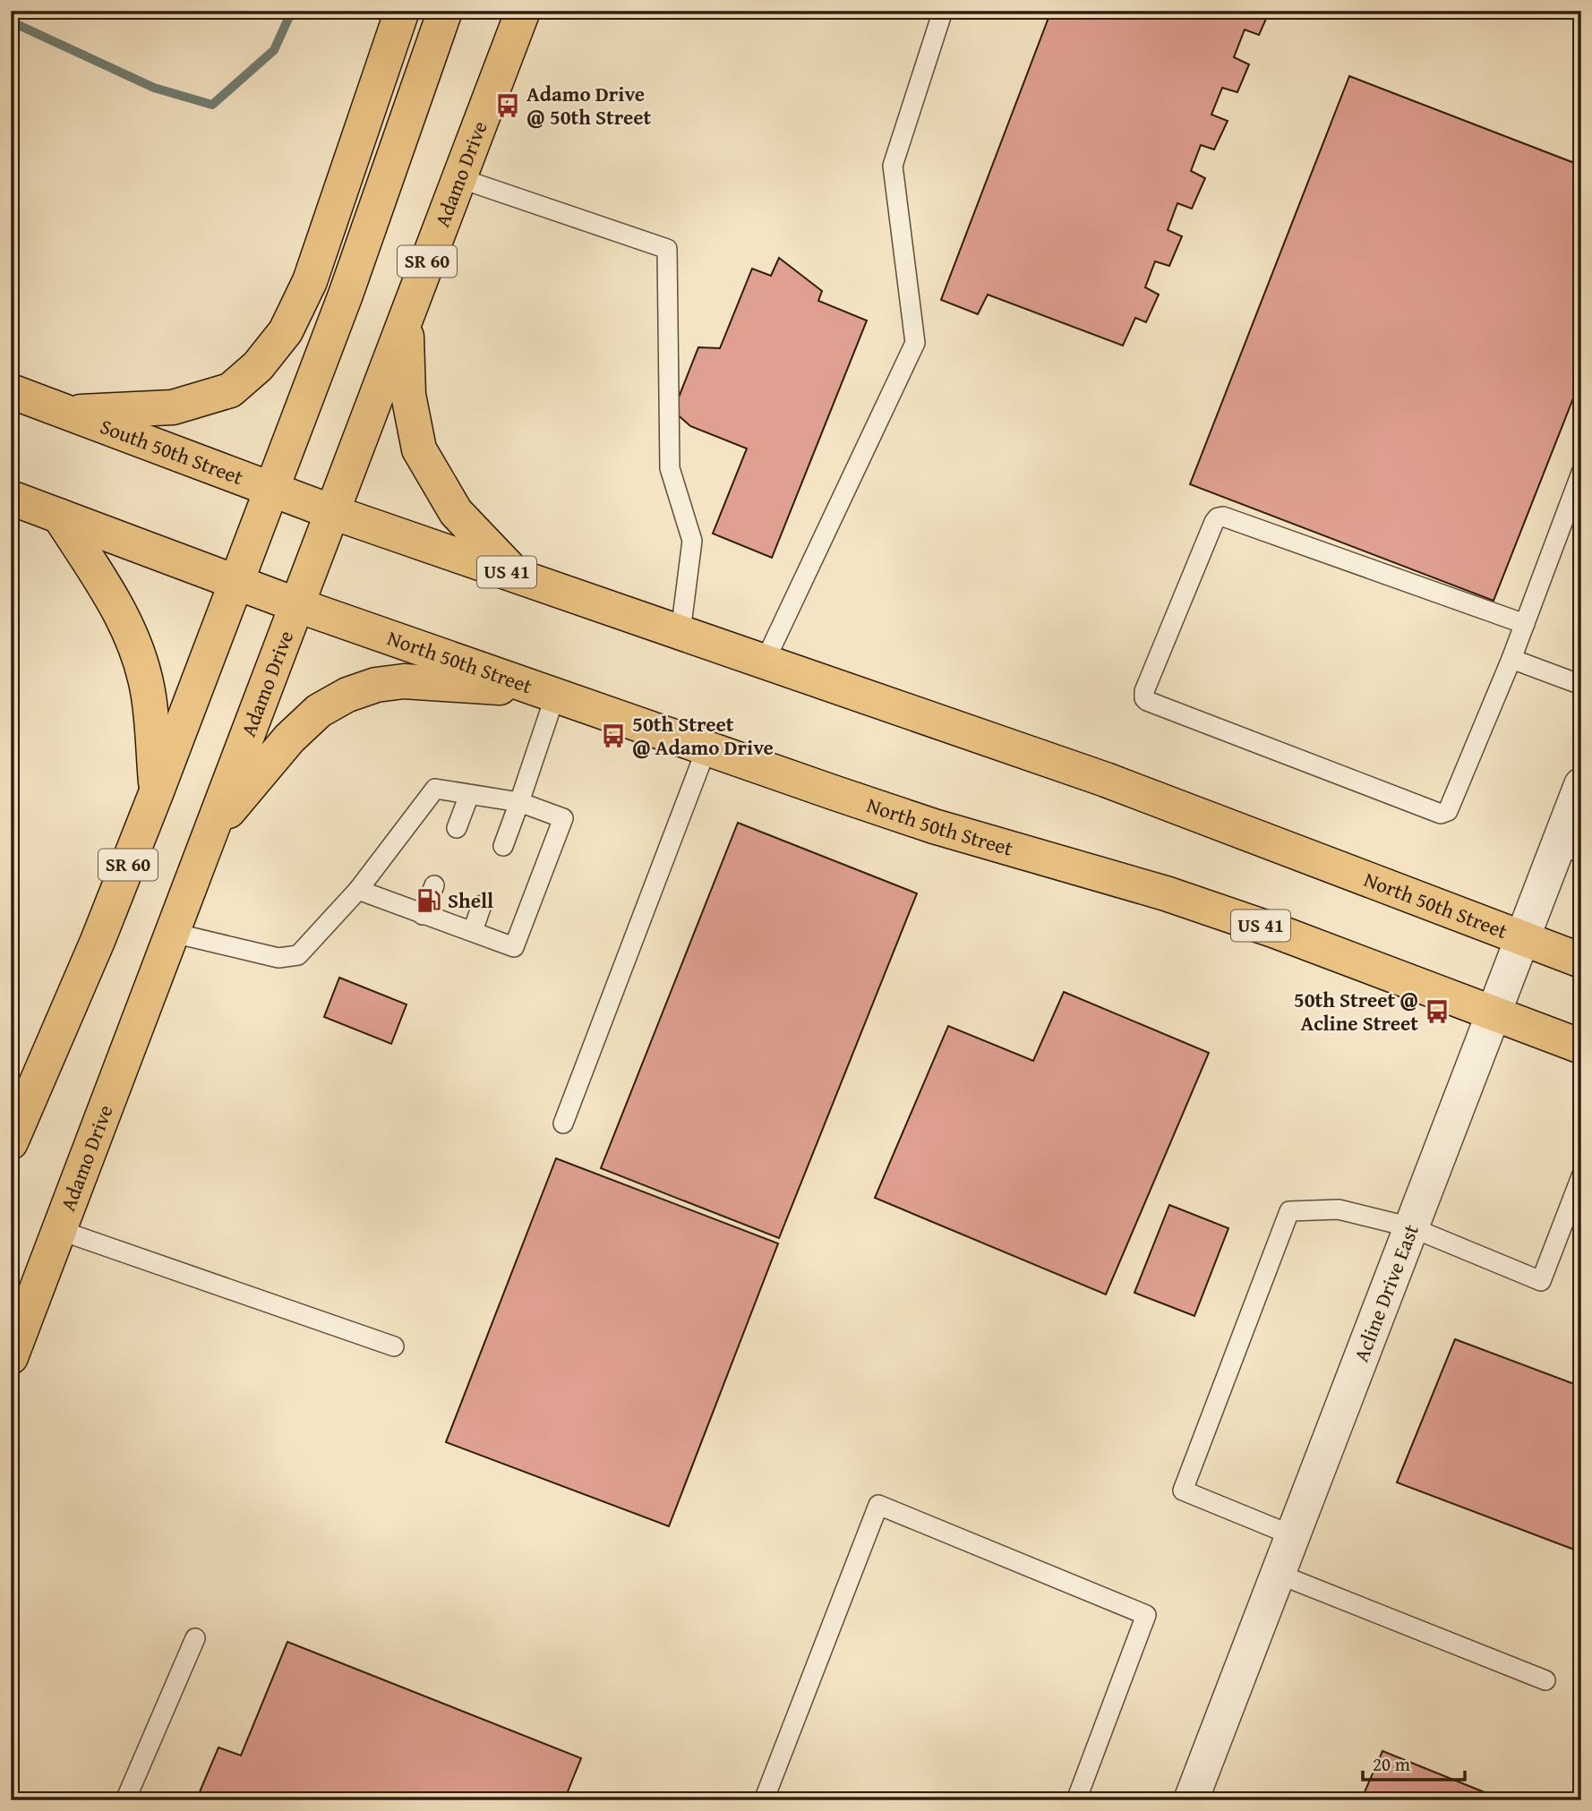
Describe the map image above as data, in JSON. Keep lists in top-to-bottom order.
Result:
{
  "streets": {
    "main road": [
      "Adamo Drive",
      "SR 60",
      "South 50th Street",
      "US 41",
      "North 50th Street"
    ],
    "street": ["Acline Drive East"]
  },
  "crossings": [
    ["Adamo Drive", "South 50th Street"],
    ["Adamo Drive", "US 41"],
    ["Adamo Drive", "North 50th Street"],
    ["SR 60", "South 50th Street"],
    ["SR 60", "US 41"],
    ["South 50th Street", "North 50th Street"],
    ["US 41", "North 50th Street"],
    ["North 50th Street", "Acline Drive East"]
  ],
  "places": {
    "bus stop": ["Adamo Drive @ 50th Street", "50th Street @ Adamo Drive", "50th Street @ Acline Street"],
    "fuel station": ["Shell"]
  },
  "scale_bar": "20 m"
}
